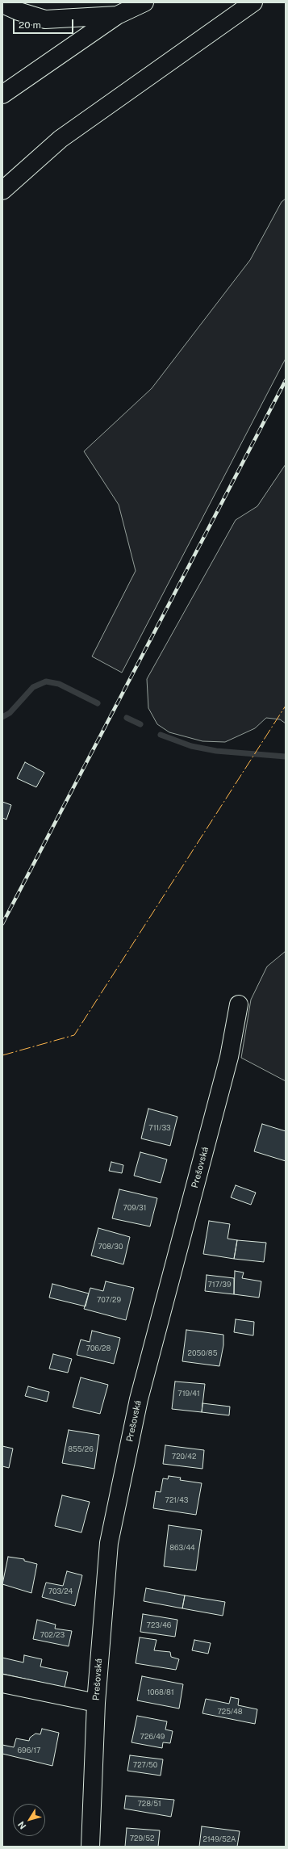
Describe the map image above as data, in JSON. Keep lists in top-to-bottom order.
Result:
{
  "streets": {
    "main road": ["Prešovská"]
  },
  "house_numbers": [
    "711/33",
    "709/31",
    "708/30",
    "717/39",
    "707/29",
    "706/28",
    "2050/85",
    "719/41",
    "855/26",
    "720/42",
    "721/43",
    "863/44",
    "703/24",
    "723/46",
    "702/23",
    "1068/81",
    "725/48",
    "726/49",
    "696/17",
    "727/50",
    "728/51",
    "729/52",
    "2149/52A"
  ],
  "scale_bar": "20 m",
  "north": "bottom left"
}
